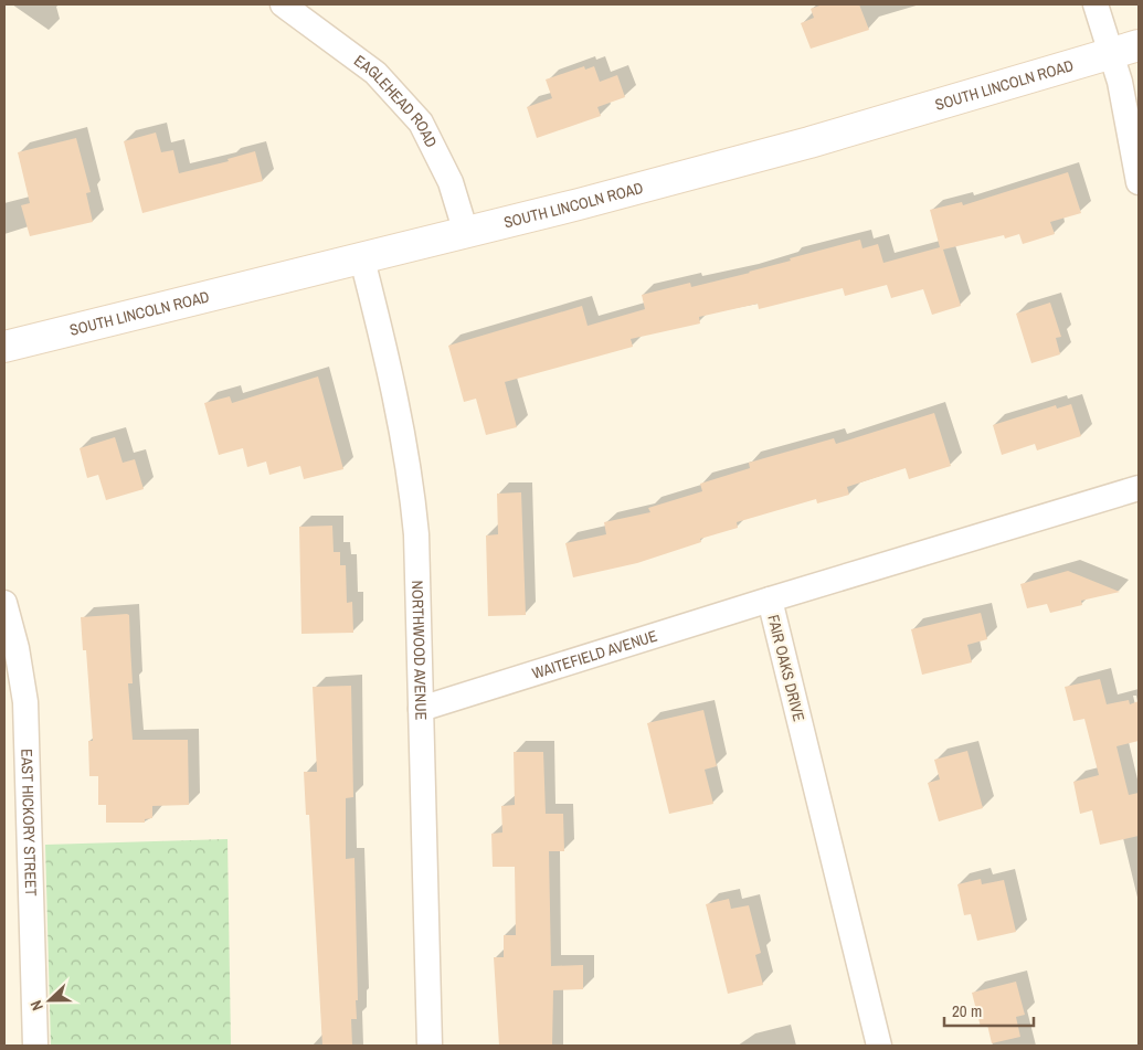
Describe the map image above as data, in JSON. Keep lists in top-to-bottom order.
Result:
{
  "streets": {
    "street": [
      "SOUTH LINCOLN ROAD",
      "EAGLEHEAD ROAD",
      "NORTHWOOD AVENUE",
      "WAITEFIELD AVENUE",
      "FAIR OAKS DRIVE",
      "EAST HICKORY STREET"
    ]
  },
  "crossings": [
    ["SOUTH LINCOLN ROAD", "EAGLEHEAD ROAD"],
    ["SOUTH LINCOLN ROAD", "NORTHWOOD AVENUE"],
    ["NORTHWOOD AVENUE", "WAITEFIELD AVENUE"],
    ["WAITEFIELD AVENUE", "FAIR OAKS DRIVE"]
  ],
  "scale_bar": "20 m",
  "north": "left"
}
